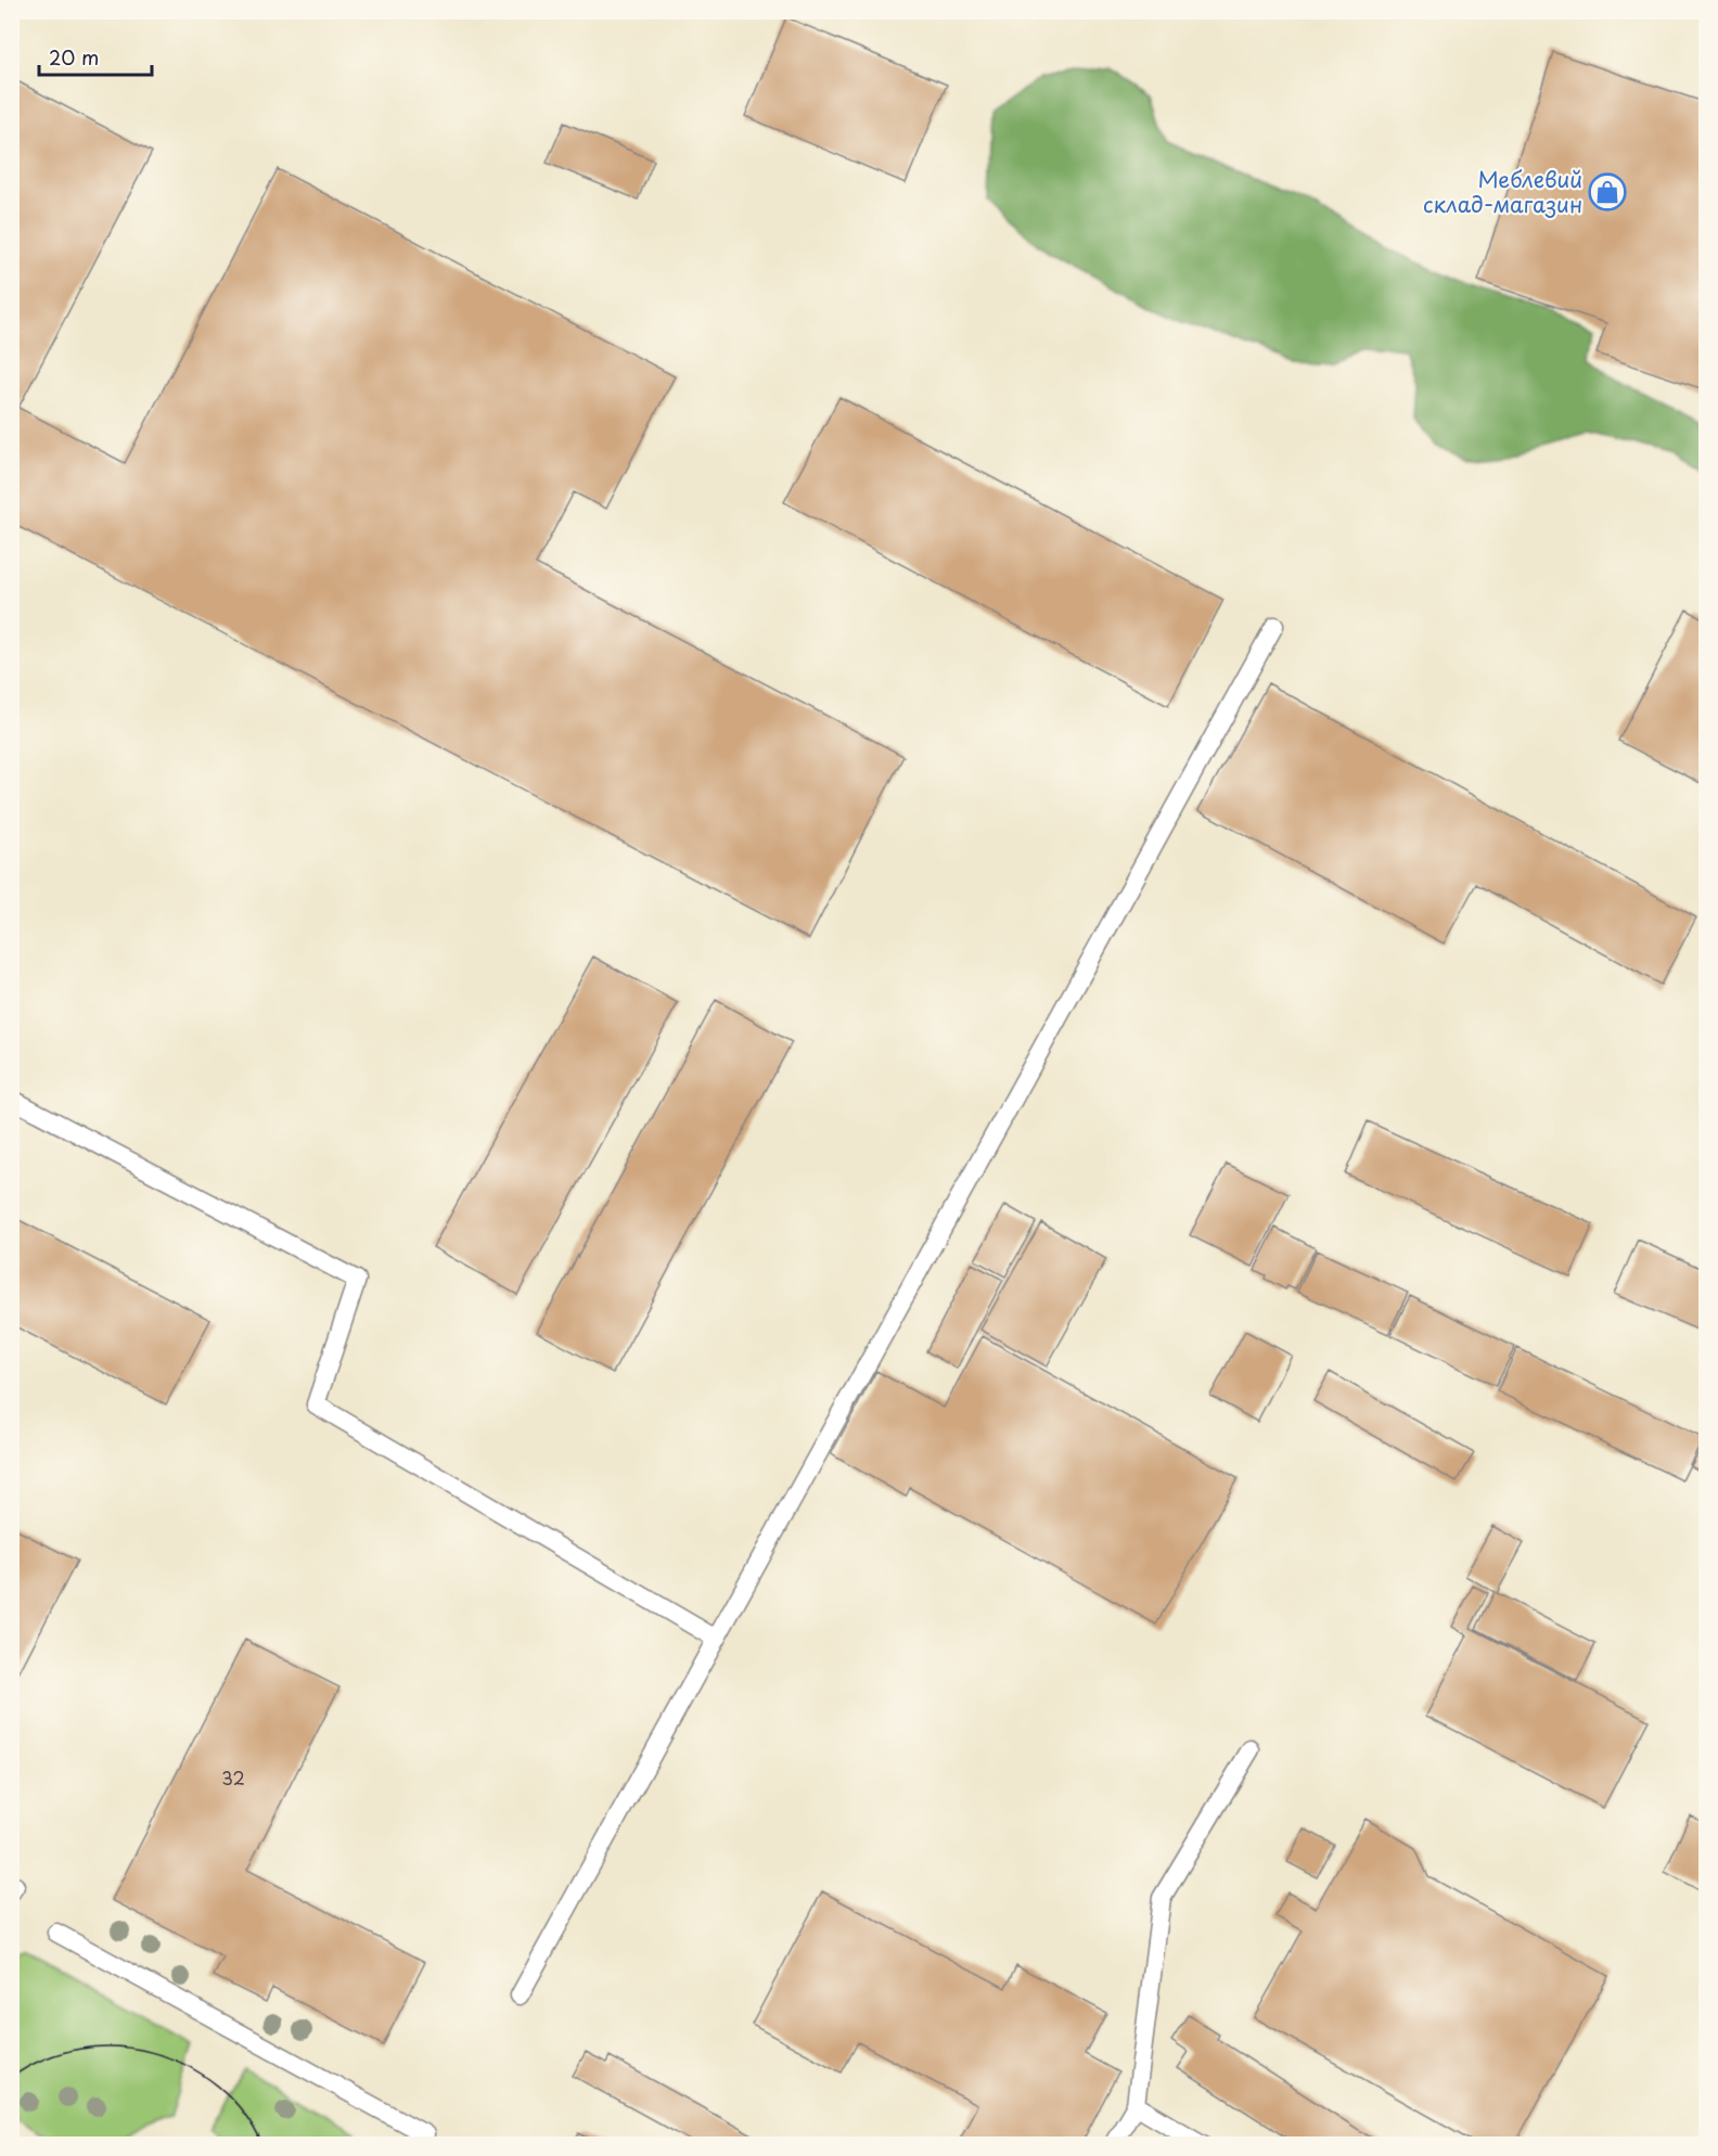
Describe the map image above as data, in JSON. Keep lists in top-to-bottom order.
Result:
{
  "places": {
    "shop": ["Меблевий склад-магазин"]
  },
  "house_numbers": ["32"],
  "scale_bar": "20 m"
}
